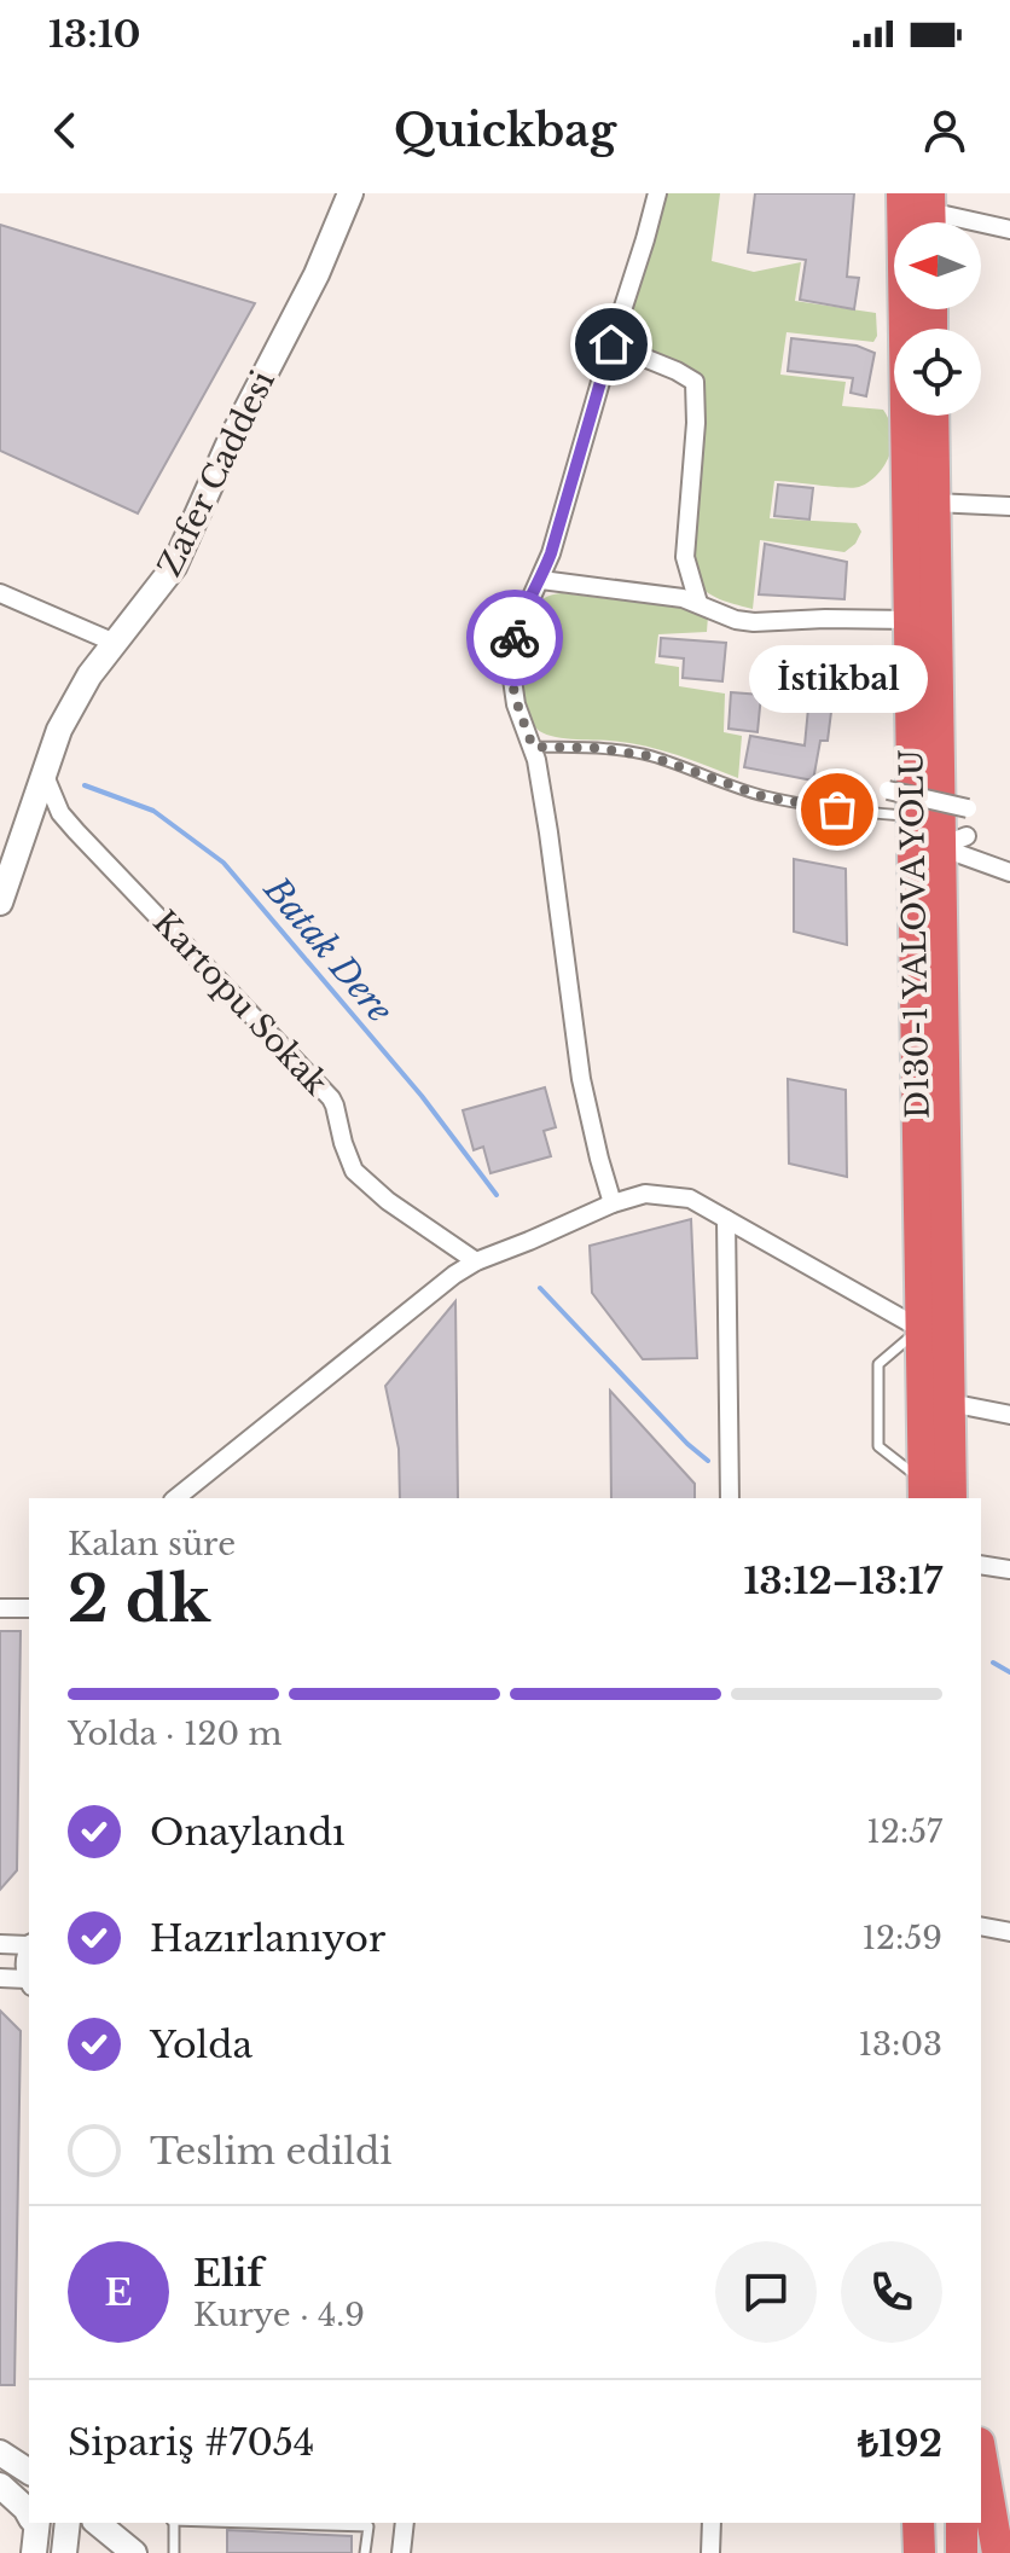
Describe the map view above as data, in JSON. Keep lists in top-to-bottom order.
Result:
{
  "streets": {
    "highway": ["D130-1 YALOVA YOLU"],
    "street": ["Zafer Caddesi", "Kartopu Sokak"]
  },
  "crossings": [
    ["Zafer Caddesi", "Kartopu Sokak"]
  ],
  "water": ["Batak Dere"],
  "places": ["İstikbal"],
  "north": "left",
  "page": {
    "status": "13:10",
    "header": "Quickbag",
    "bubble": "İstikbal",
    "heading": ["2 dk", "Kalan süre", "13:12–13:17"],
    "panel": [
      "Elif",
      "Kurye · 4.9",
      "Sipariş #7054",
      "₺192"
    ],
    "bar": "Yolda · 120 m",
    "list": [
      ["Onaylandı", "12:57"],
      ["Hazırlanıyor", "12:59"],
      ["Yolda", "13:03"],
      "Teslim edildi"
    ],
    "round": "E"
  }
}
